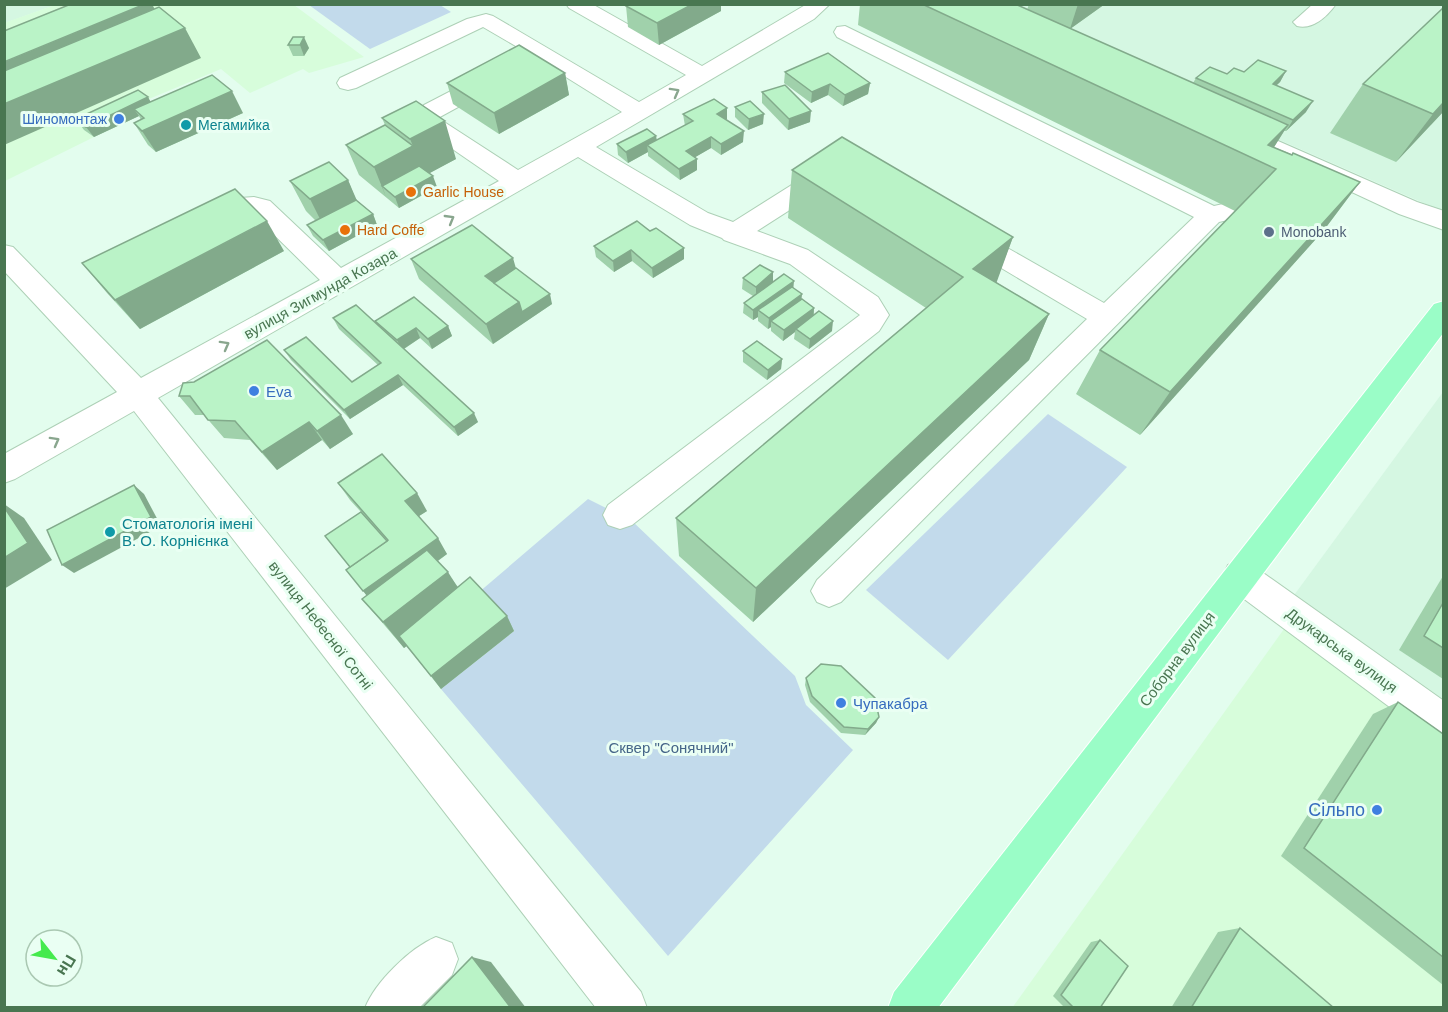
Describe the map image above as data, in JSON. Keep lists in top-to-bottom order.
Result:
{
  "streets": {
    "main road": ["Соборна вулиця"],
    "street": ["вулиця Зигмунда Козара", "вулиця Небесної Сотні", "Друкарська вулиця"]
  },
  "crossings": [
    ["вулиця Зигмунда Козара", "вулиця Небесної Сотні"],
    ["Друкарська вулиця", "Соборна вулиця"]
  ],
  "one_way": ["вулиця Зигмунда Козара"],
  "parks": ["Сквер \"Сонячний\""],
  "places": [
    "Шиномонтаж",
    "Мегамийка",
    "Garlic House",
    "Hard Coffe",
    "Monobank",
    "Eva",
    "Стоматологія імені В. О. Корнієнка",
    "Чупакабра",
    "Сільпо"
  ],
  "north": "bottom right"
}
